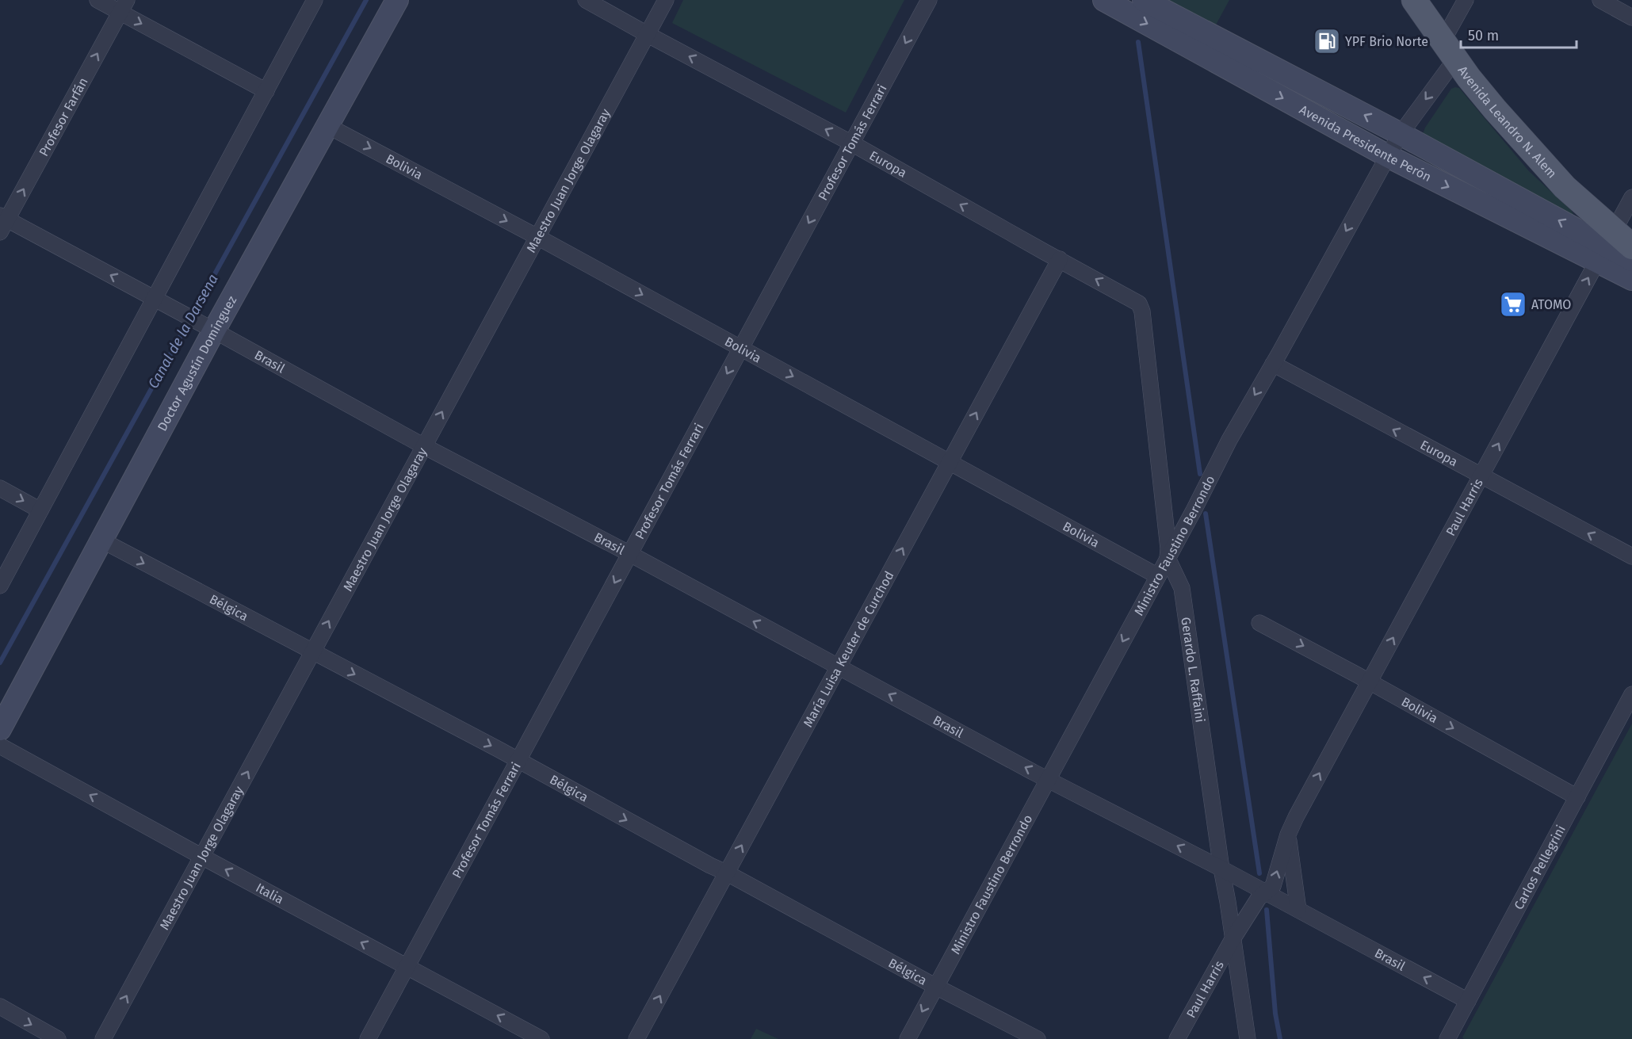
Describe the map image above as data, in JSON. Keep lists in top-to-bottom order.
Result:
{
  "streets": {
    "main road": ["Avenida Leandro N. Alem", "Avenida Presidente Perón", "Doctor Agustín Domínguez"],
    "street": [
      "Profesor Farfán",
      "Profesor Tomás Ferrari",
      "Europa",
      "Bolivia",
      "Maestro Juan Jorge Olagaray",
      "Brasil",
      "Paul Harris",
      "Ministro Faustino Berrondo",
      "Bélgica",
      "María Luisa Keuter de Curchod",
      "Gerardo L. Raffaini",
      "Carlos Pellegrini",
      "Italia"
    ]
  },
  "crossings": [
    ["Profesor Farfán", "Brasil"],
    ["Avenida Leandro N. Alem", "Avenida Presidente Perón"],
    ["Avenida Leandro N. Alem", "Paul Harris"],
    ["Avenida Leandro N. Alem", "Ministro Faustino Berrondo"],
    ["Profesor Tomás Ferrari", "Europa"],
    ["Profesor Tomás Ferrari", "Bolivia"],
    ["Profesor Tomás Ferrari", "Brasil"],
    ["Profesor Tomás Ferrari", "Bélgica"],
    ["Profesor Tomás Ferrari", "Italia"],
    ["Avenida Presidente Perón", "Paul Harris"],
    ["Avenida Presidente Perón", "Ministro Faustino Berrondo"],
    ["Europa", "Maestro Juan Jorge Olagaray"],
    ["Europa", "Paul Harris"],
    ["Europa", "Ministro Faustino Berrondo"],
    ["Europa", "María Luisa Keuter de Curchod"],
    ["Europa", "Gerardo L. Raffaini"],
    ["Bolivia", "Maestro Juan Jorge Olagaray"],
    ["Bolivia", "Doctor Agustín Domínguez"],
    ["Bolivia", "Paul Harris"],
    ["Bolivia", "Ministro Faustino Berrondo"],
    ["Bolivia", "María Luisa Keuter de Curchod"],
    ["Bolivia", "Carlos Pellegrini"],
    ["Maestro Juan Jorge Olagaray", "Brasil"],
    ["Maestro Juan Jorge Olagaray", "Bélgica"],
    ["Maestro Juan Jorge Olagaray", "Italia"],
    ["Brasil", "Doctor Agustín Domínguez"],
    ["Brasil", "Paul Harris"],
    ["Brasil", "Ministro Faustino Berrondo"],
    ["Brasil", "María Luisa Keuter de Curchod"],
    ["Brasil", "Gerardo L. Raffaini"],
    ["Brasil", "Carlos Pellegrini"],
    ["Doctor Agustín Domínguez", "Bélgica"],
    ["Paul Harris", "Gerardo L. Raffaini"],
    ["Ministro Faustino Berrondo", "Bélgica"],
    ["Ministro Faustino Berrondo", "Gerardo L. Raffaini"],
    ["Bélgica", "María Luisa Keuter de Curchod"]
  ],
  "one_way": [
    "Profesor Farfán",
    "Profesor Tomás Ferrari",
    "Europa",
    "Bolivia",
    "Maestro Juan Jorge Olagaray",
    "Brasil",
    "Paul Harris",
    "Ministro Faustino Berrondo",
    "Bélgica",
    "María Luisa Keuter de Curchod",
    "Italia"
  ],
  "water": ["Canal de la Darsena"],
  "places": {
    "fuel station": ["YPF Brio Norte"],
    "supermarket": ["ATOMO"]
  },
  "scale_bar": "50 m"
}
